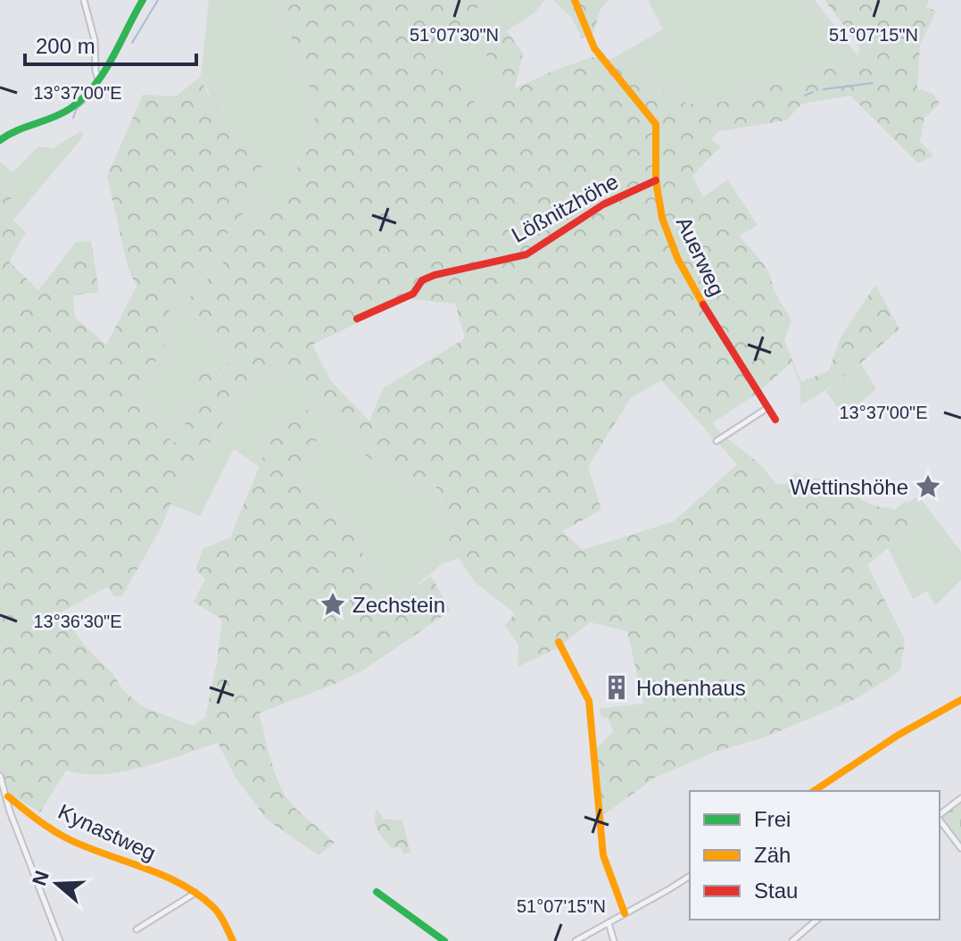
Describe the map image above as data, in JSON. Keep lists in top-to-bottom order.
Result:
{
  "streets": {
    "street": ["Lößnitzhöhe", "Auerweg", "Kynastweg"]
  },
  "crossings": [
    ["Lößnitzhöhe", "Auerweg"]
  ],
  "places": {
    "place": ["Wettinshöhe", "Zechstein"],
    "building": ["Hohenhaus"]
  },
  "legend": ["Frei", "Zäh", "Stau"],
  "scale_bar": "200 m",
  "north": "left",
  "coordinates": [
    "51°07'30\"N",
    "51°07'15\"N",
    "13°37'00\"E",
    "13°36'30\"E"
  ]
}
